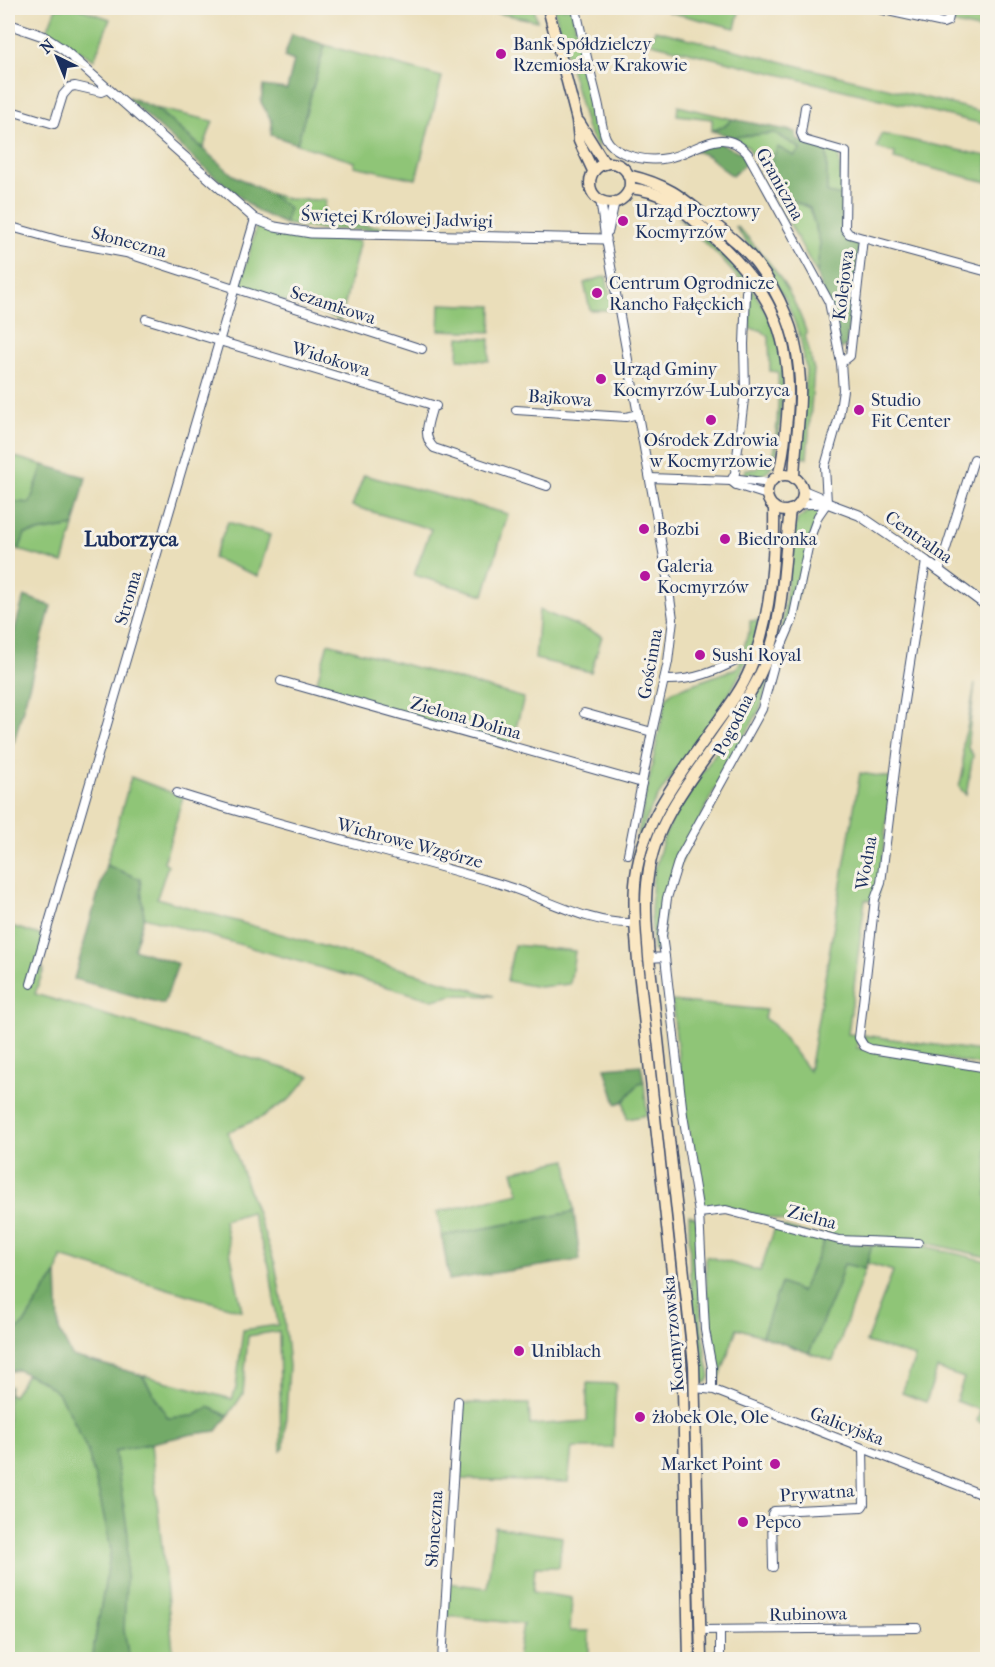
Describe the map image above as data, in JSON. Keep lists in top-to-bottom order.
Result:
{
  "streets": {
    "main road": ["Kocmyrzowska"],
    "street": [
      "Graniczna",
      "Świętej Królowej Jadwigi",
      "Słoneczna",
      "Kolejowa",
      "Sezamkowa",
      "Widokowa",
      "Bajkowa",
      "Centralna",
      "Stroma",
      "Gościnna",
      "Zielona Dolina",
      "Pogodna",
      "Wichrowe Wzgórze",
      "Wodna",
      "Zielna",
      "Galicyjska",
      "Prywatna",
      "Rubinowa"
    ]
  },
  "crossings": [
    ["Graniczna", "Kolejowa"],
    ["Graniczna", "Centralna"],
    ["Graniczna", "Pogodna"],
    ["Świętej Królowej Jadwigi", "Stroma"],
    ["Świętej Królowej Jadwigi", "Gościnna"],
    ["Słoneczna", "Sezamkowa"],
    ["Słoneczna", "Stroma"],
    ["Sezamkowa", "Stroma"],
    ["Widokowa", "Stroma"],
    ["Bajkowa", "Gościnna"],
    ["Centralna", "Pogodna"],
    ["Centralna", "Wodna"],
    ["Gościnna", "Zielona Dolina"],
    ["Pogodna", "Zielna"],
    ["Pogodna", "Galicyjska"],
    ["Kocmyrzowska", "Galicyjska"],
    ["Kocmyrzowska", "Rubinowa"],
    ["Galicyjska", "Prywatna"]
  ],
  "districts": ["Luborzyca"],
  "places": [
    "Bank Spółdzielczy Rzemiosła w Krakowie",
    "Urząd Pocztowy Kocmyrzów",
    "Centrum Ogrodnicze Rancho Fałęckich",
    "Urząd Gminy Kocmyrzów-Luborzyca",
    "Studio Fit Center",
    "Ośrodek Zdrowia w Kocmyrzowie",
    "Bozbi",
    "Biedronka",
    "Galeria Kocmyrzów",
    "Sushi Royal",
    "Uniblach",
    "żłobek Ole, Ole",
    "Market Point",
    "Pepco"
  ],
  "north": "top left"
}
